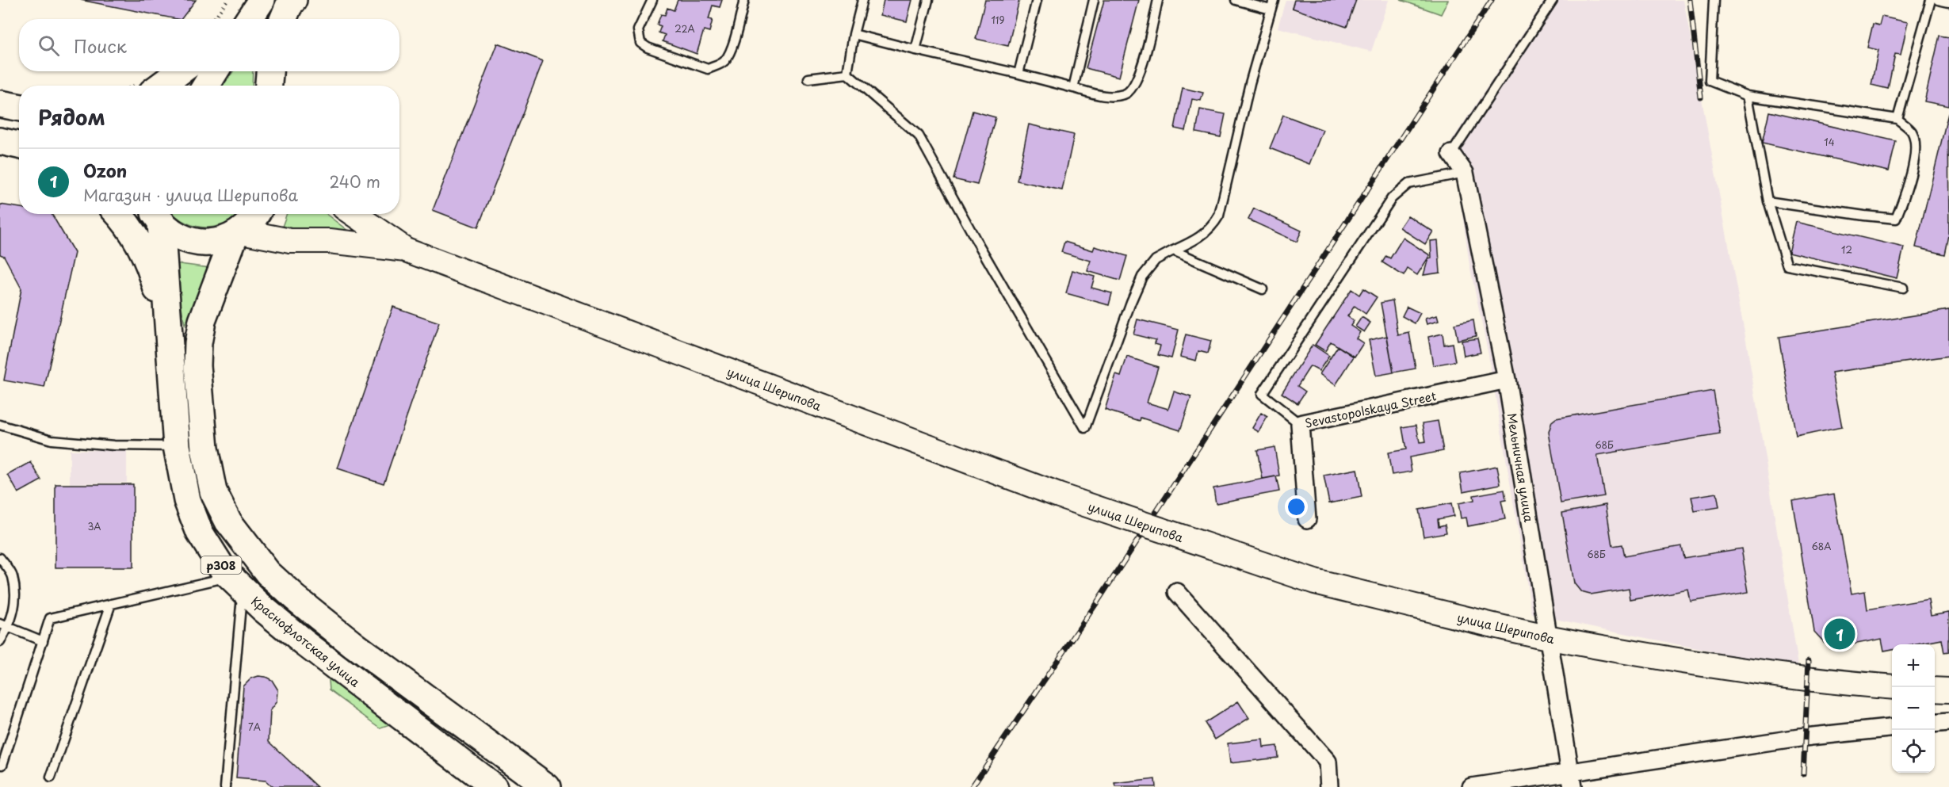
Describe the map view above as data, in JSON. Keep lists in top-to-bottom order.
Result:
{
  "streets": {
    "main road": ["улица Шерипова", "p308", "Краснофлотская улица"],
    "street": ["Sevastopolskaya Street", "Мельничная улица"]
  },
  "crossings": [
    ["улица Шерипова", "Мельничная улица"],
    ["Sevastopolskaya Street", "Мельничная улица"]
  ],
  "house_numbers": [
    "119",
    "22А",
    "14",
    "12",
    "68Б",
    "3А",
    "68А",
    "68Б",
    "7А"
  ],
  "page": {
    "search": "Поиск",
    "heading": "Рядом",
    "list": [
      {
        "mark": "1",
        "name": "Ozon",
        "note": "Магазин · улица Шерипова",
        "value": "240 m"
      }
    ],
    "pins": "1",
    "map_buttons": ["+", "−"]
  }
}
